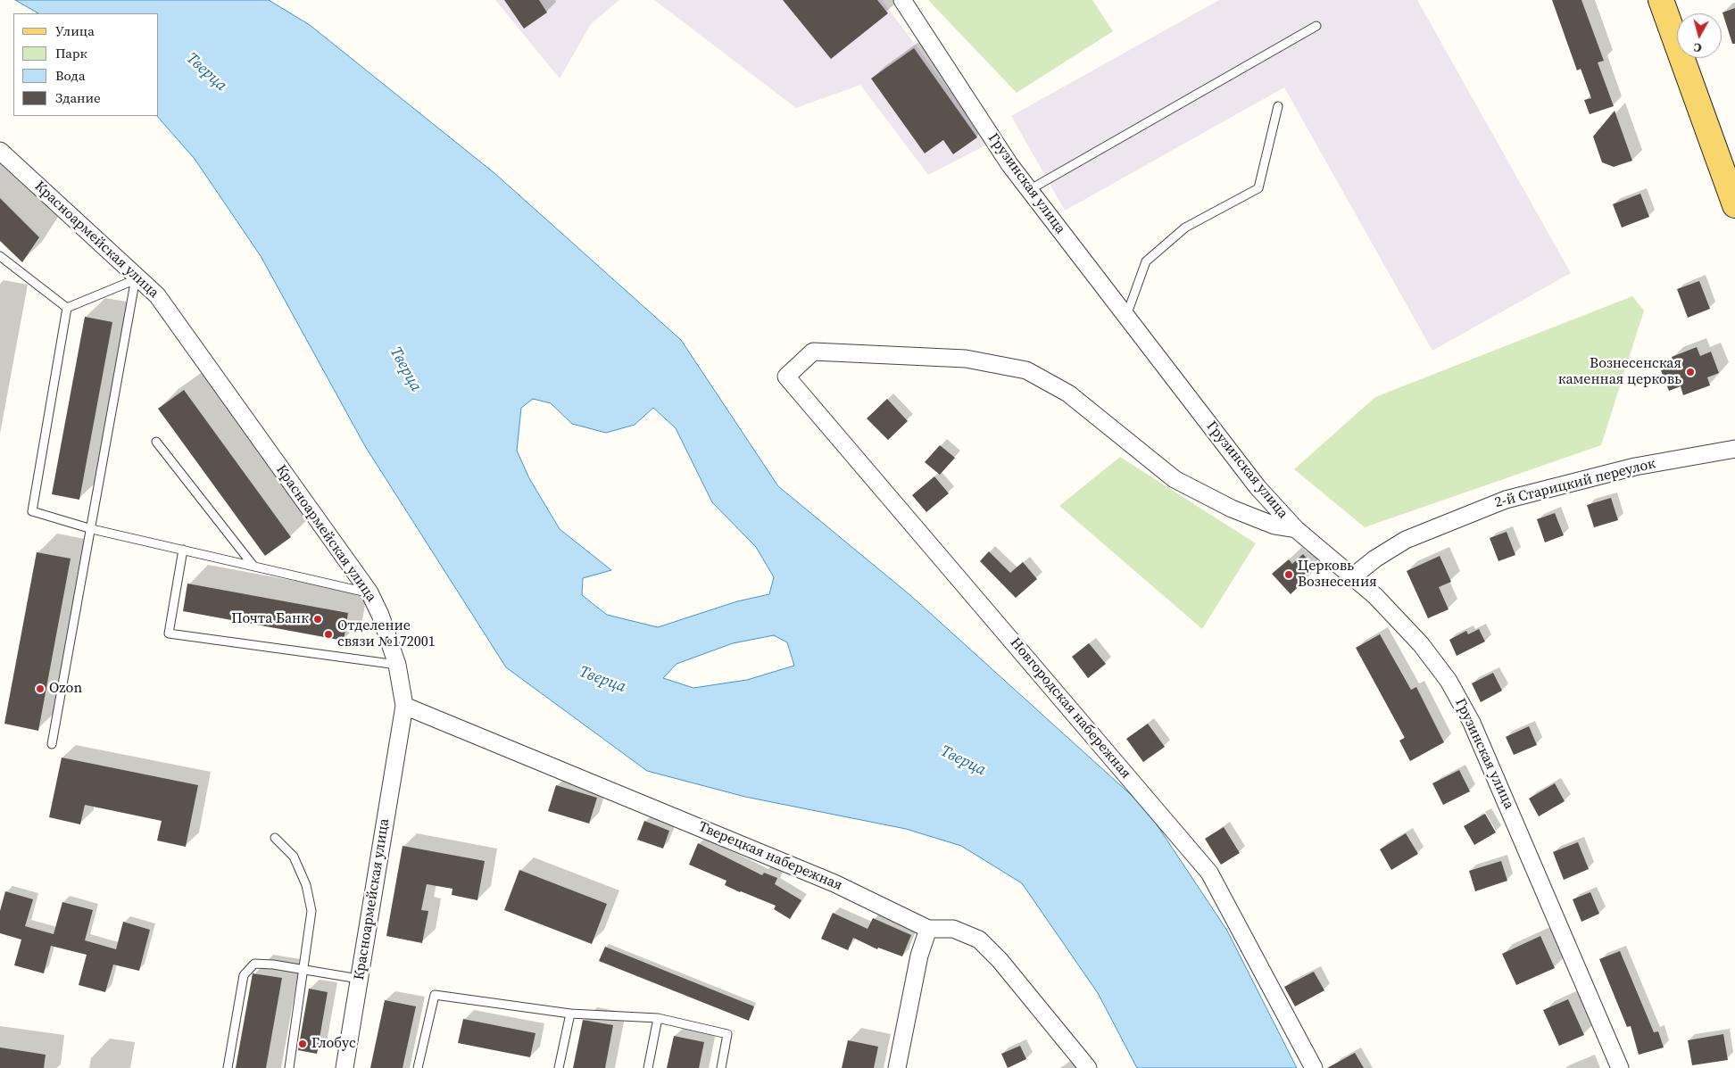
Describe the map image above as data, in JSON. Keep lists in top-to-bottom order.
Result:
{
  "streets": {
    "street": [
      "Грузинская улица",
      "Красноармейская улица",
      "2-й Старицкий переулок",
      "Новгородская набережная",
      "Тверецкая набережная"
    ]
  },
  "crossings": [
    ["Грузинская улица", "2-й Старицкий переулок"],
    ["Грузинская улица", "Новгородская набережная"],
    ["Красноармейская улица", "Тверецкая набережная"]
  ],
  "water": ["Тверца"],
  "places": [
    "Вознесенская каменная церковь",
    "Церковь Вознесения",
    "Почта Банк",
    "Отделение связи №172001",
    "Ozon",
    "Глобус"
  ],
  "legend": [
    "Улица",
    "Парк",
    "Вода",
    "Здание"
  ],
  "north": "bottom"
}
